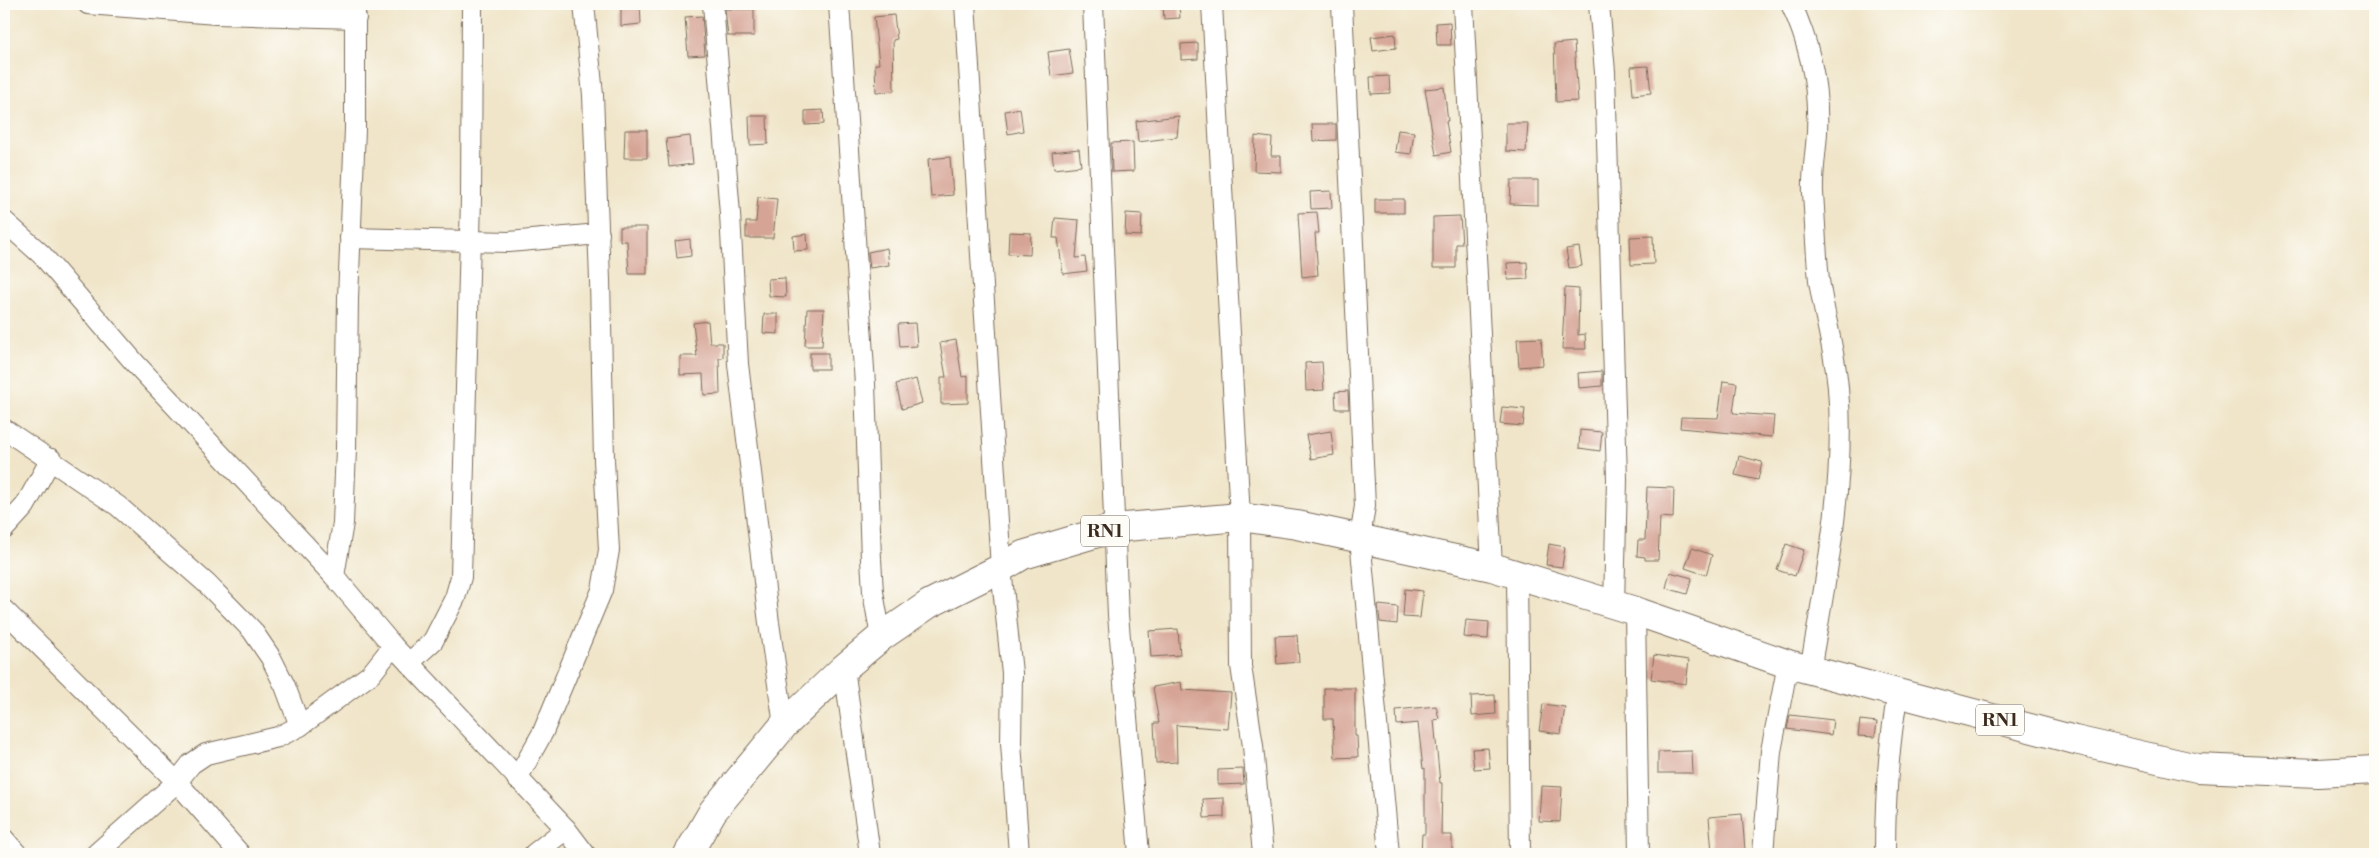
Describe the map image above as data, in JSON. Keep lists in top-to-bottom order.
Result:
{
  "streets": {
    "highway": ["RN1"]
  }
}
